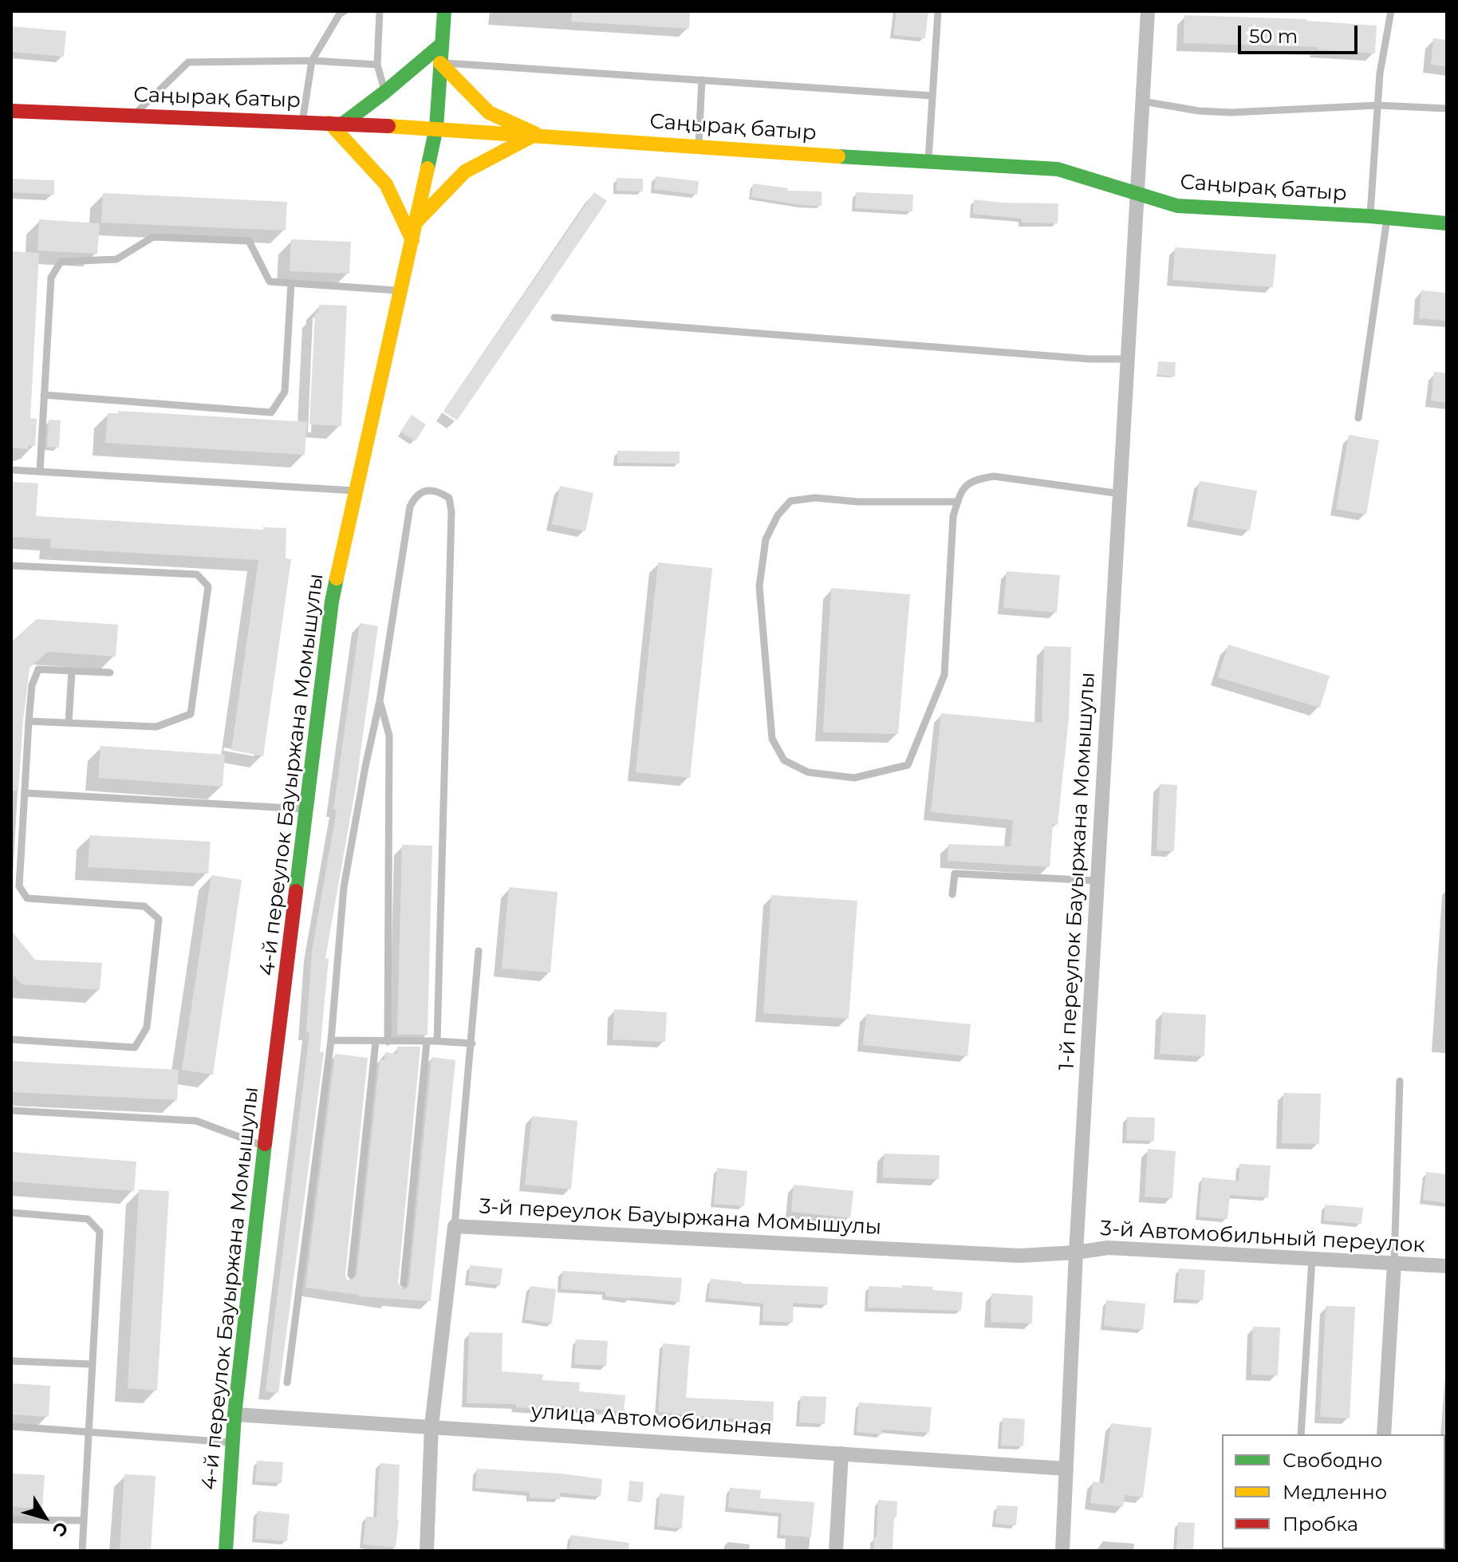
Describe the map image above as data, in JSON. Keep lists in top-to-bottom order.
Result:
{
  "streets": {
    "street": [
      "Саңырақ батыр",
      "4-й переулок Бауыржана Момышулы",
      "1-й переулок Бауыржана Момышулы",
      "3-й переулок Бауыржана Момышулы",
      "3-й Автомобильный переулок",
      "улица Автомобильная"
    ]
  },
  "crossings": [
    ["Саңырақ батыр", "4-й переулок Бауыржана Момышулы"],
    ["Саңырақ батыр", "1-й переулок Бауыржана Момышулы"],
    ["4-й переулок Бауыржана Момышулы", "улица Автомобильная"],
    ["1-й переулок Бауыржана Момышулы", "3-й переулок Бауыржана Момышулы"],
    ["1-й переулок Бауыржана Момышулы", "3-й Автомобильный переулок"],
    ["1-й переулок Бауыржана Момышулы", "улица Автомобильная"],
    ["3-й переулок Бауыржана Момышулы", "3-й Автомобильный переулок"],
    ["3-й переулок Бауыржана Момышулы", "улица Автомобильная"]
  ],
  "legend": ["Свободно", "Медленно", "Пробка"],
  "scale_bar": "50 m",
  "north": "bottom right"
}
